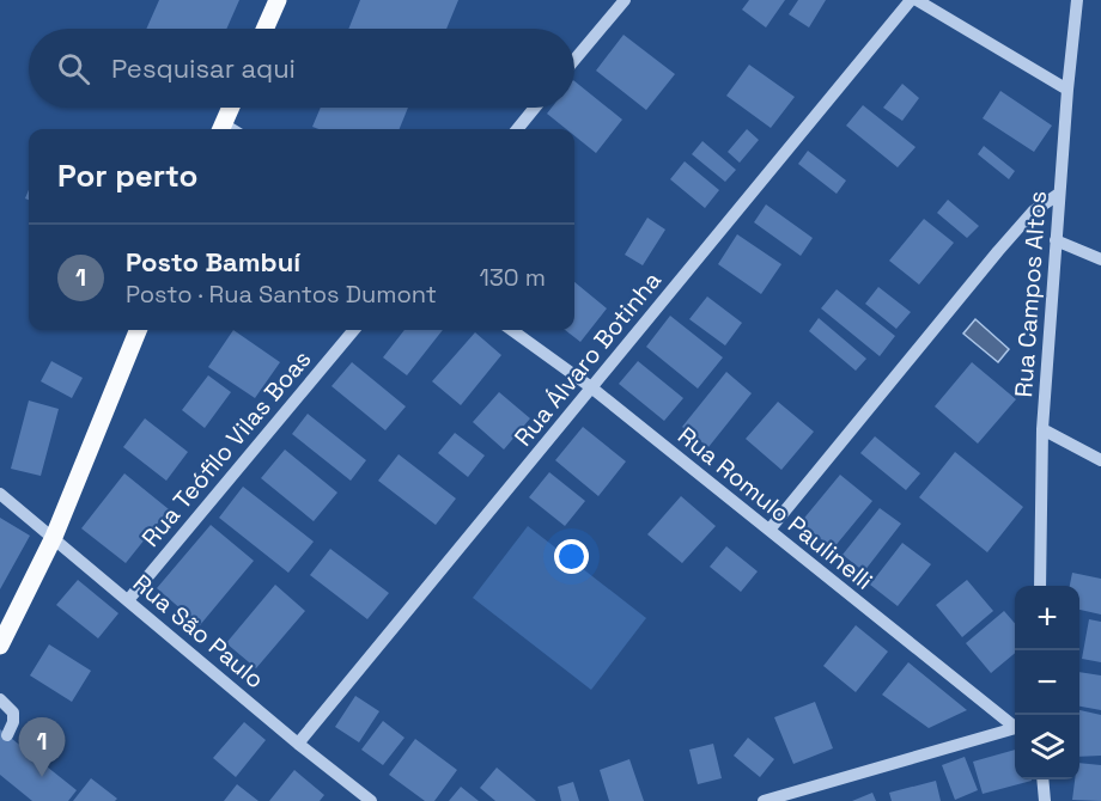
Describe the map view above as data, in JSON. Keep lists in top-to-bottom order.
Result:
{
  "streets": {
    "street": [
      "Rua Campos Altos",
      "Rua Álvaro Botinha",
      "Rua Teófilo Vilas Boas",
      "Rua Romulo Paulinelli",
      "Rua São Paulo"
    ]
  },
  "crossings": [
    ["Rua Álvaro Botinha", "Rua Romulo Paulinelli"],
    ["Rua Álvaro Botinha", "Rua São Paulo"],
    ["Rua Teófilo Vilas Boas", "Rua São Paulo"]
  ],
  "page": {
    "search": "Pesquisar aqui",
    "heading": "Por perto",
    "list": [
      {
        "mark": "1",
        "name": "Posto Bambuí",
        "note": "Posto · Rua Santos Dumont",
        "value": "130 m"
      }
    ],
    "map_buttons": ["+", "−"],
    "pins": "1"
  }
}
